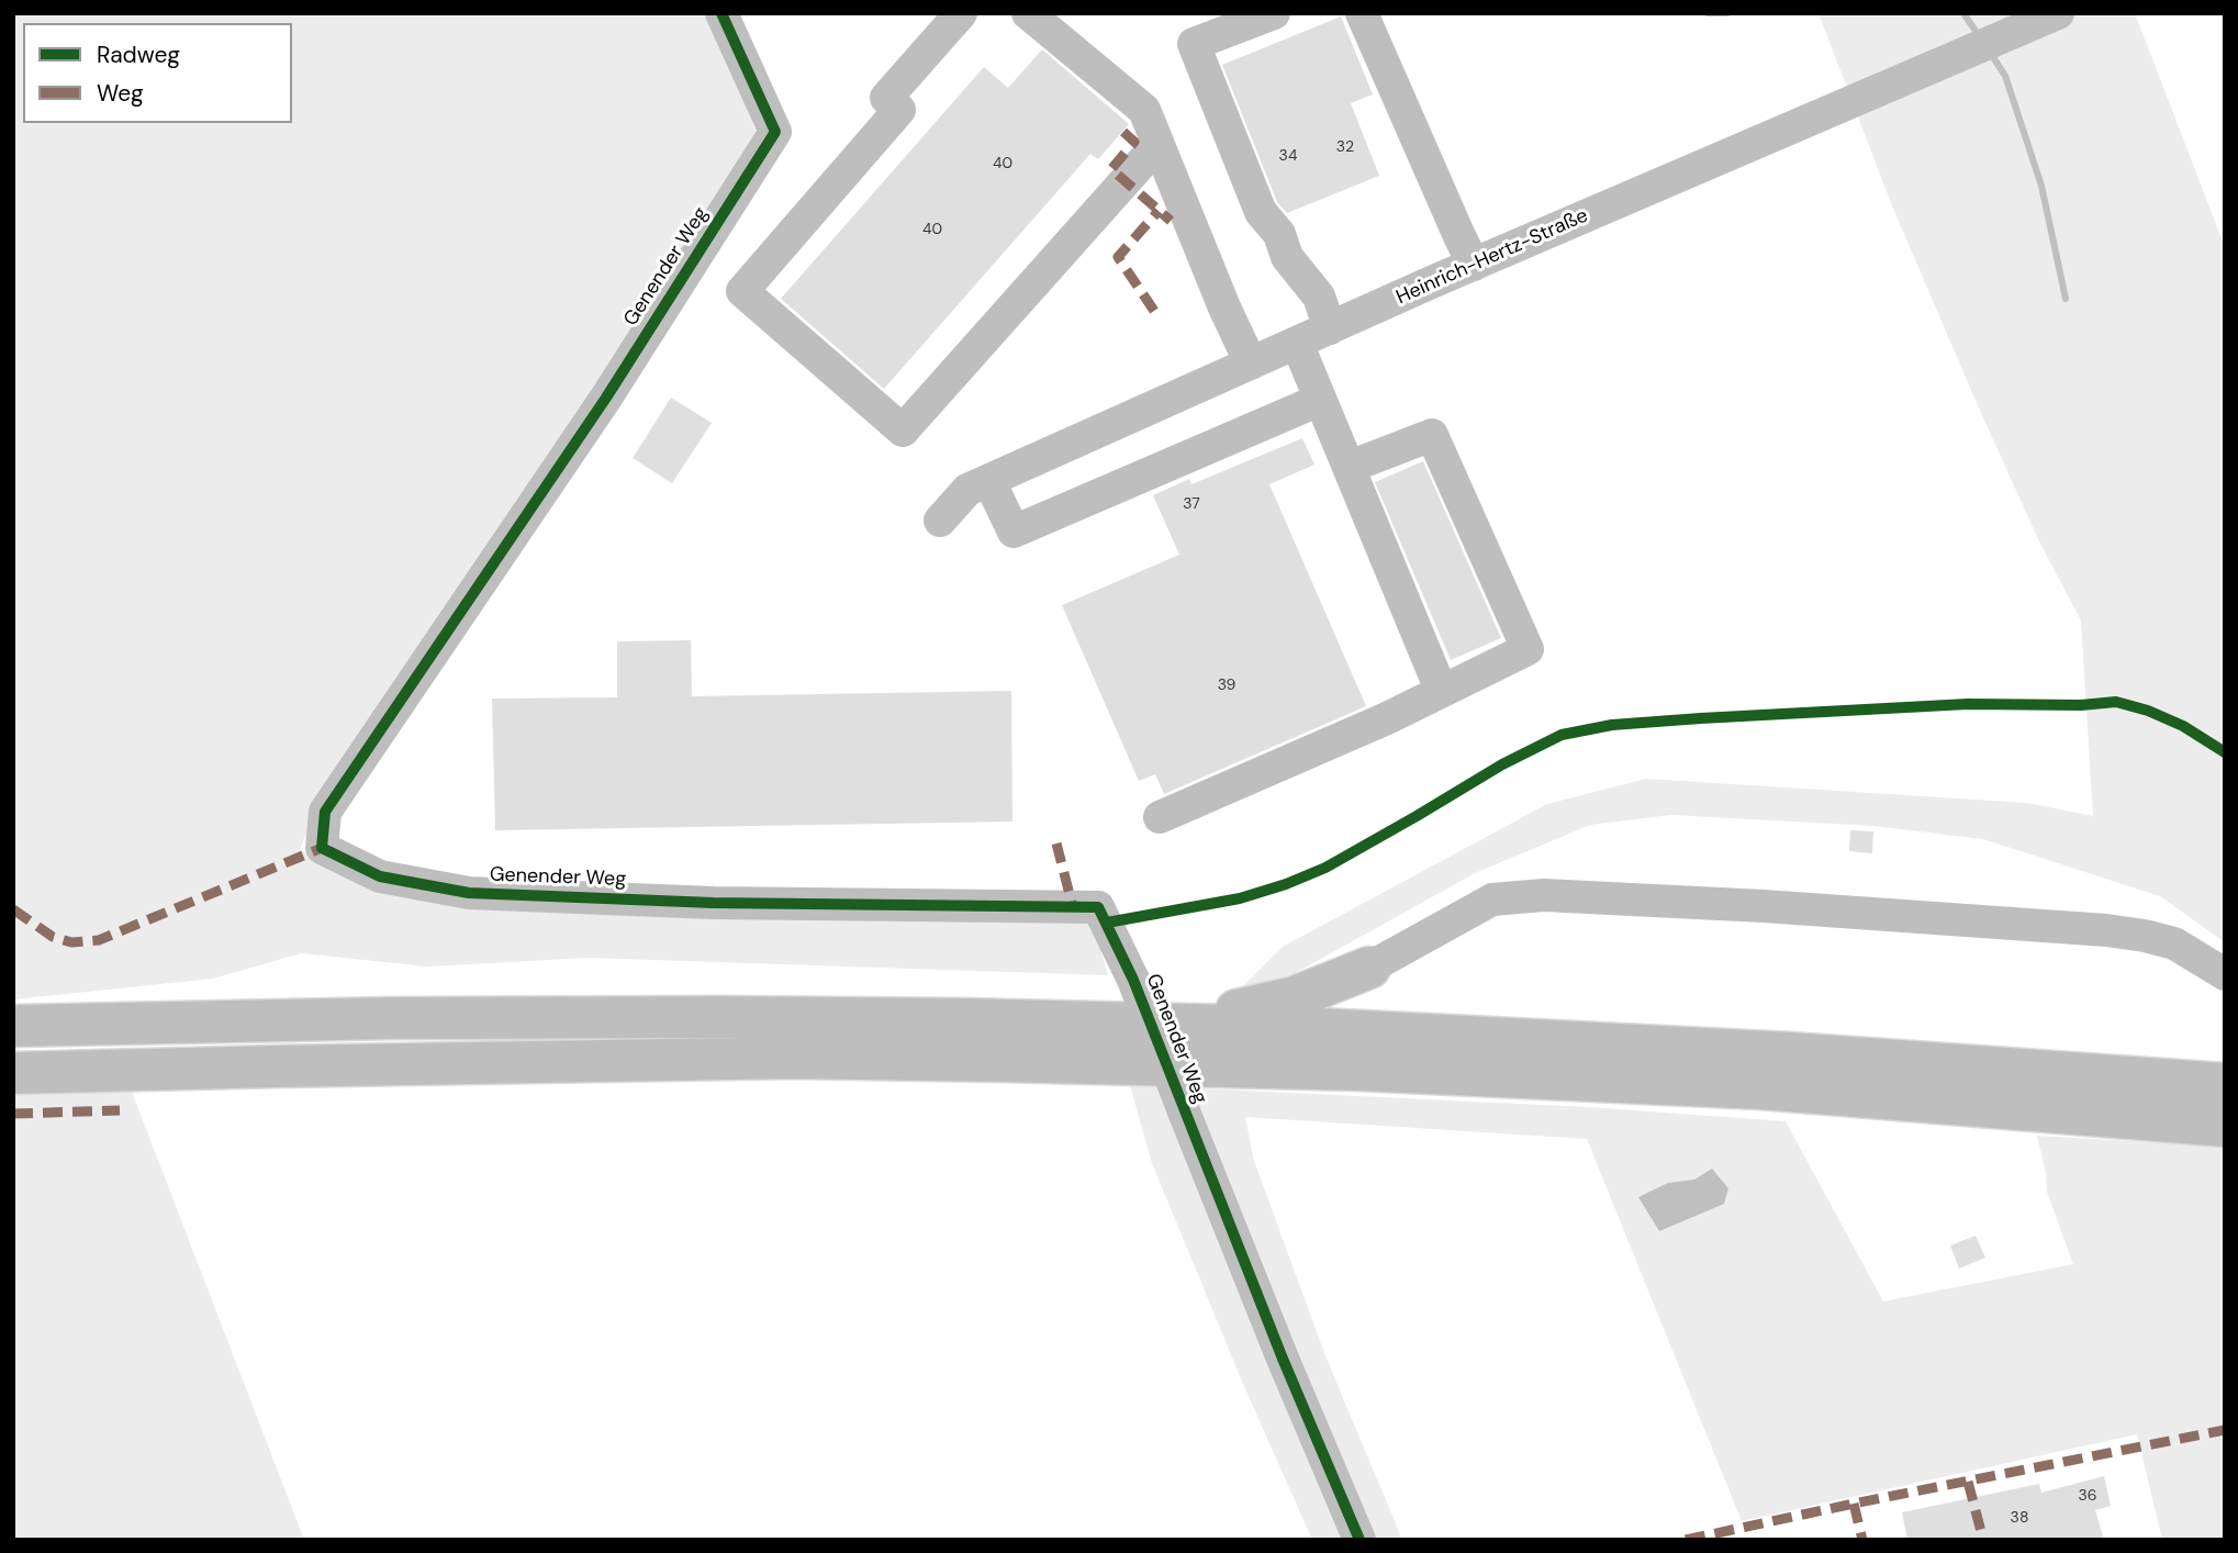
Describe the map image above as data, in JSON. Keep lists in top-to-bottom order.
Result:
{
  "streets": {
    "street": ["Heinrich-Hertz-Straße", "Genender Weg"]
  },
  "house_numbers": [
    "32",
    "34",
    "40",
    "40",
    "37",
    "39",
    "36",
    "38"
  ],
  "legend": ["Radweg", "Weg"]
}
